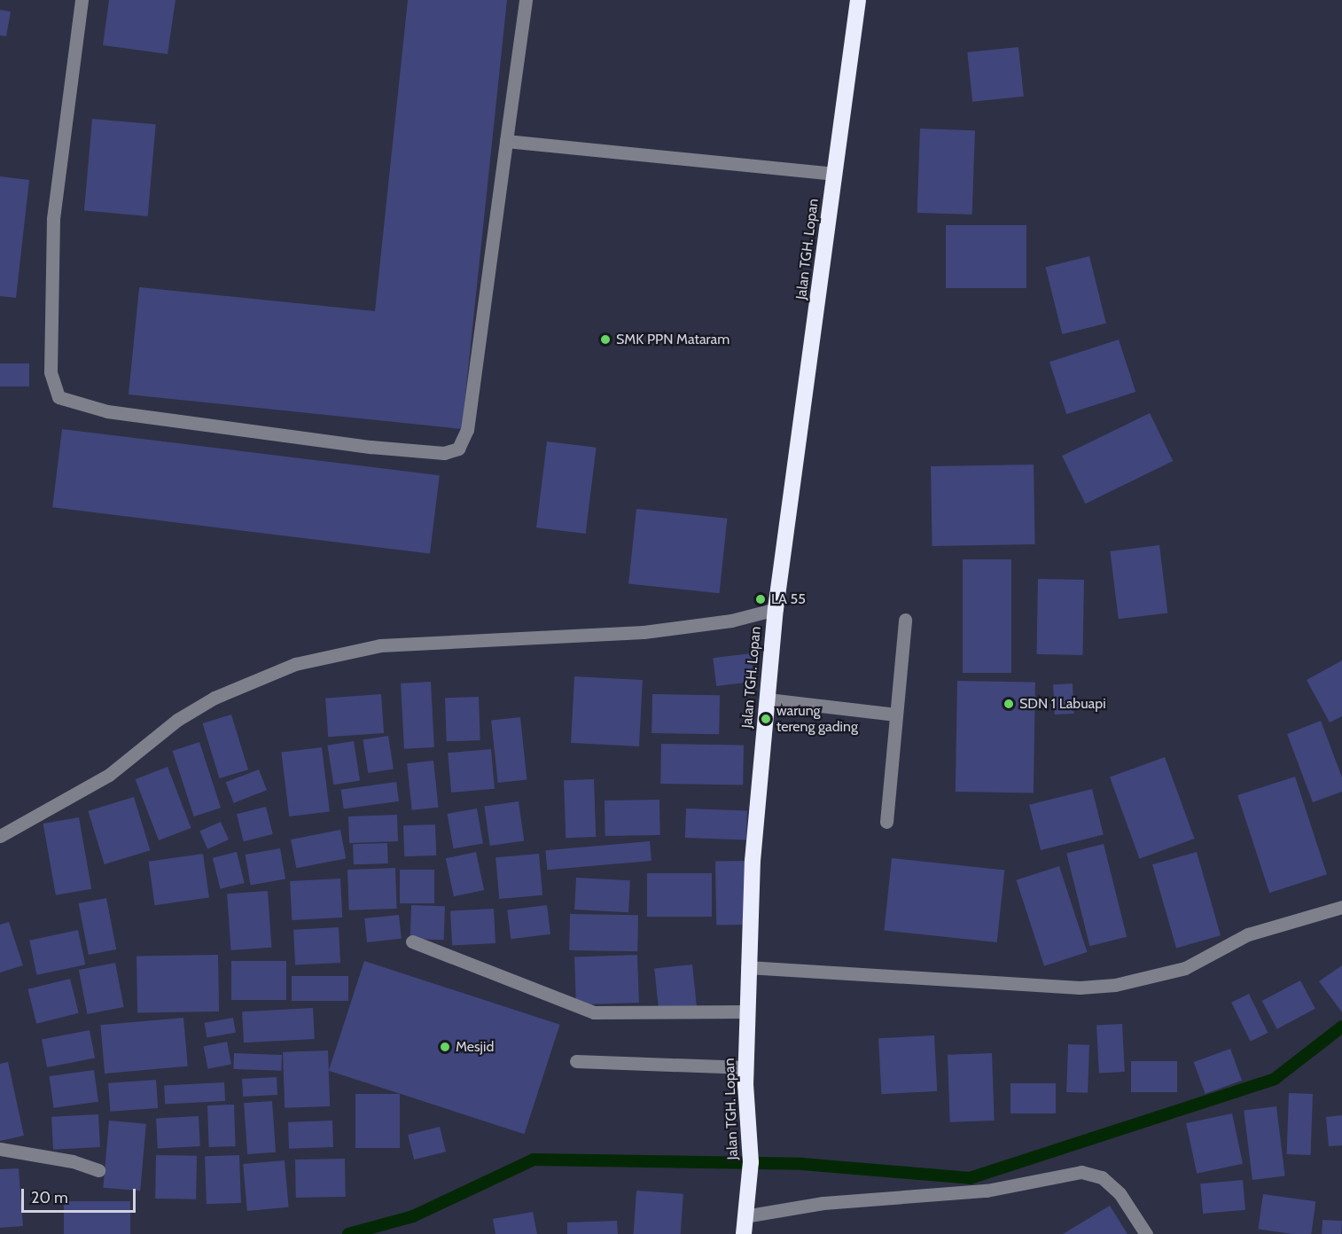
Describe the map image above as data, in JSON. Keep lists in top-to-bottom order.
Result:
{
  "streets": {
    "highway": ["Jalan TGH. Lopan"]
  },
  "places": [
    "SMK PPN Mataram",
    "LA 55",
    "SDN 1 Labuapi",
    "warung tereng gading",
    "Mesjid"
  ],
  "scale_bar": "20 m"
}
